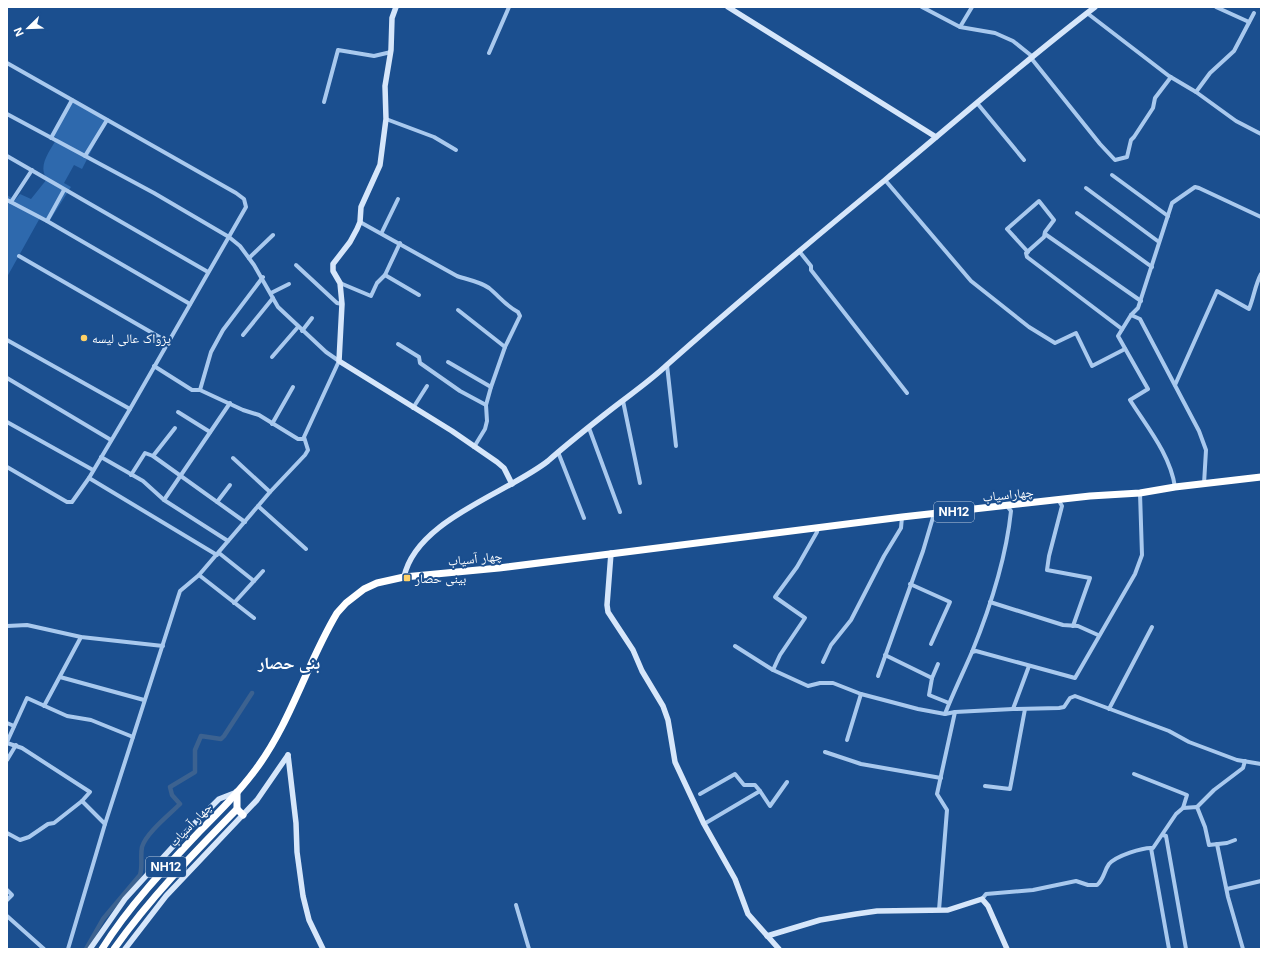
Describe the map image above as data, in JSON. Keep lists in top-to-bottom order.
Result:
{
  "streets": {
    "highway": ["چهاراسیاب", "NH12", "چهار آسیاب"]
  },
  "crossings": [
    ["چهاراسیاب", "چهار آسیاب"]
  ],
  "districts": ["بنی حصار"],
  "places": {
    "other": ["پژواک عالی لیسه"],
    "transit": ["بینی حصار"]
  },
  "north": "bottom left"
}
